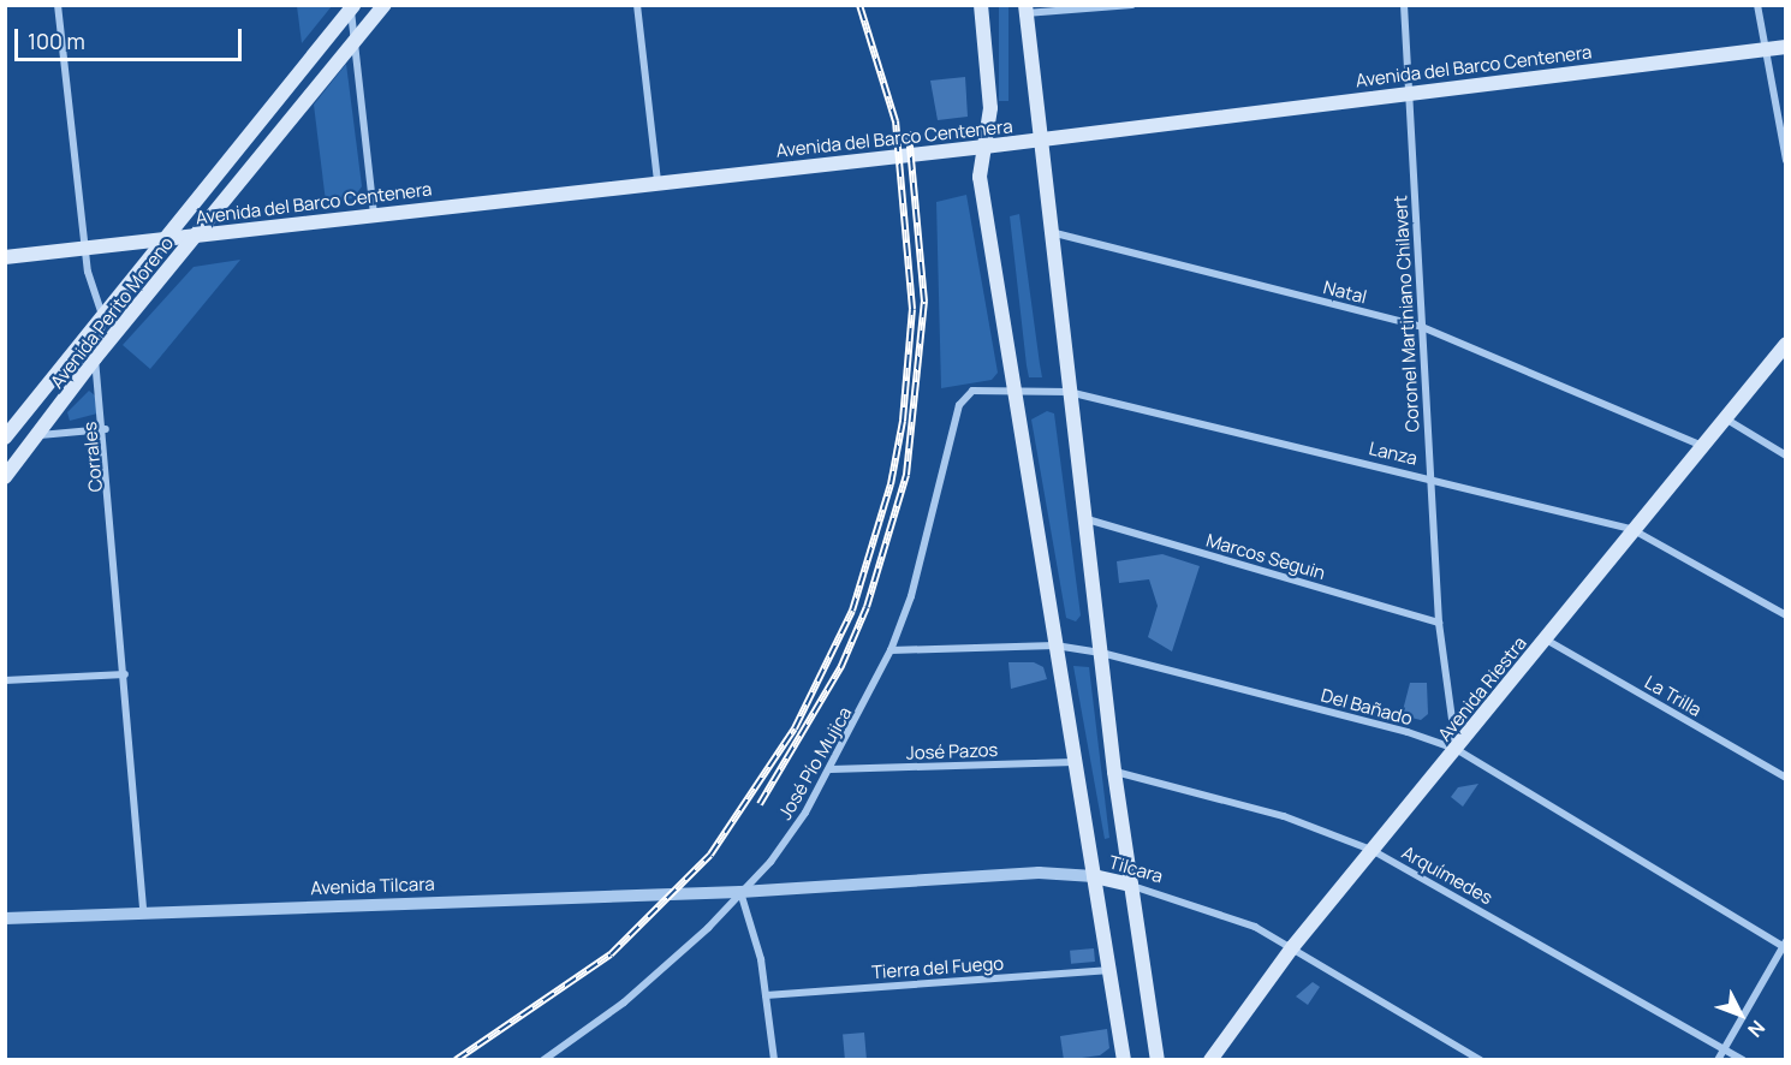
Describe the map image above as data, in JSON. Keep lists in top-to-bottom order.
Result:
{
  "streets": {
    "main road": [
      "Avenida del Barco Centenera",
      "Avenida Perito Moreno",
      "Avenida Riestra",
      "Tilcara"
    ],
    "street": [
      "Natal",
      "Coronel Martiniano Chilavert",
      "Lanza",
      "Corrales",
      "Marcos Seguin",
      "La Trilla",
      "Del Bañado",
      "José Pazos",
      "José Pío Mujica",
      "Arquímedes",
      "Avenida Tilcara",
      "Tierra del Fuego"
    ]
  },
  "crossings": [
    ["Avenida del Barco Centenera", "Avenida Perito Moreno"],
    ["Avenida del Barco Centenera", "Coronel Martiniano Chilavert"],
    ["Natal", "Coronel Martiniano Chilavert"],
    ["Natal", "Avenida Riestra"],
    ["Avenida Perito Moreno", "Corrales"],
    ["Coronel Martiniano Chilavert", "Lanza"],
    ["Coronel Martiniano Chilavert", "Marcos Seguin"],
    ["Coronel Martiniano Chilavert", "Avenida Riestra"],
    ["Coronel Martiniano Chilavert", "Del Bañado"],
    ["Lanza", "Avenida Riestra"],
    ["Lanza", "José Pío Mujica"],
    ["Corrales", "Avenida Tilcara"],
    ["Avenida Riestra", "La Trilla"],
    ["Avenida Riestra", "Del Bañado"],
    ["Avenida Riestra", "Tilcara"],
    ["Avenida Riestra", "Arquímedes"],
    ["Del Bañado", "José Pío Mujica"],
    ["José Pazos", "José Pío Mujica"],
    ["José Pío Mujica", "Tilcara"],
    ["José Pío Mujica", "Avenida Tilcara"],
    ["Tilcara", "Avenida Tilcara"]
  ],
  "scale_bar": "100 m",
  "north": "bottom right"
}
